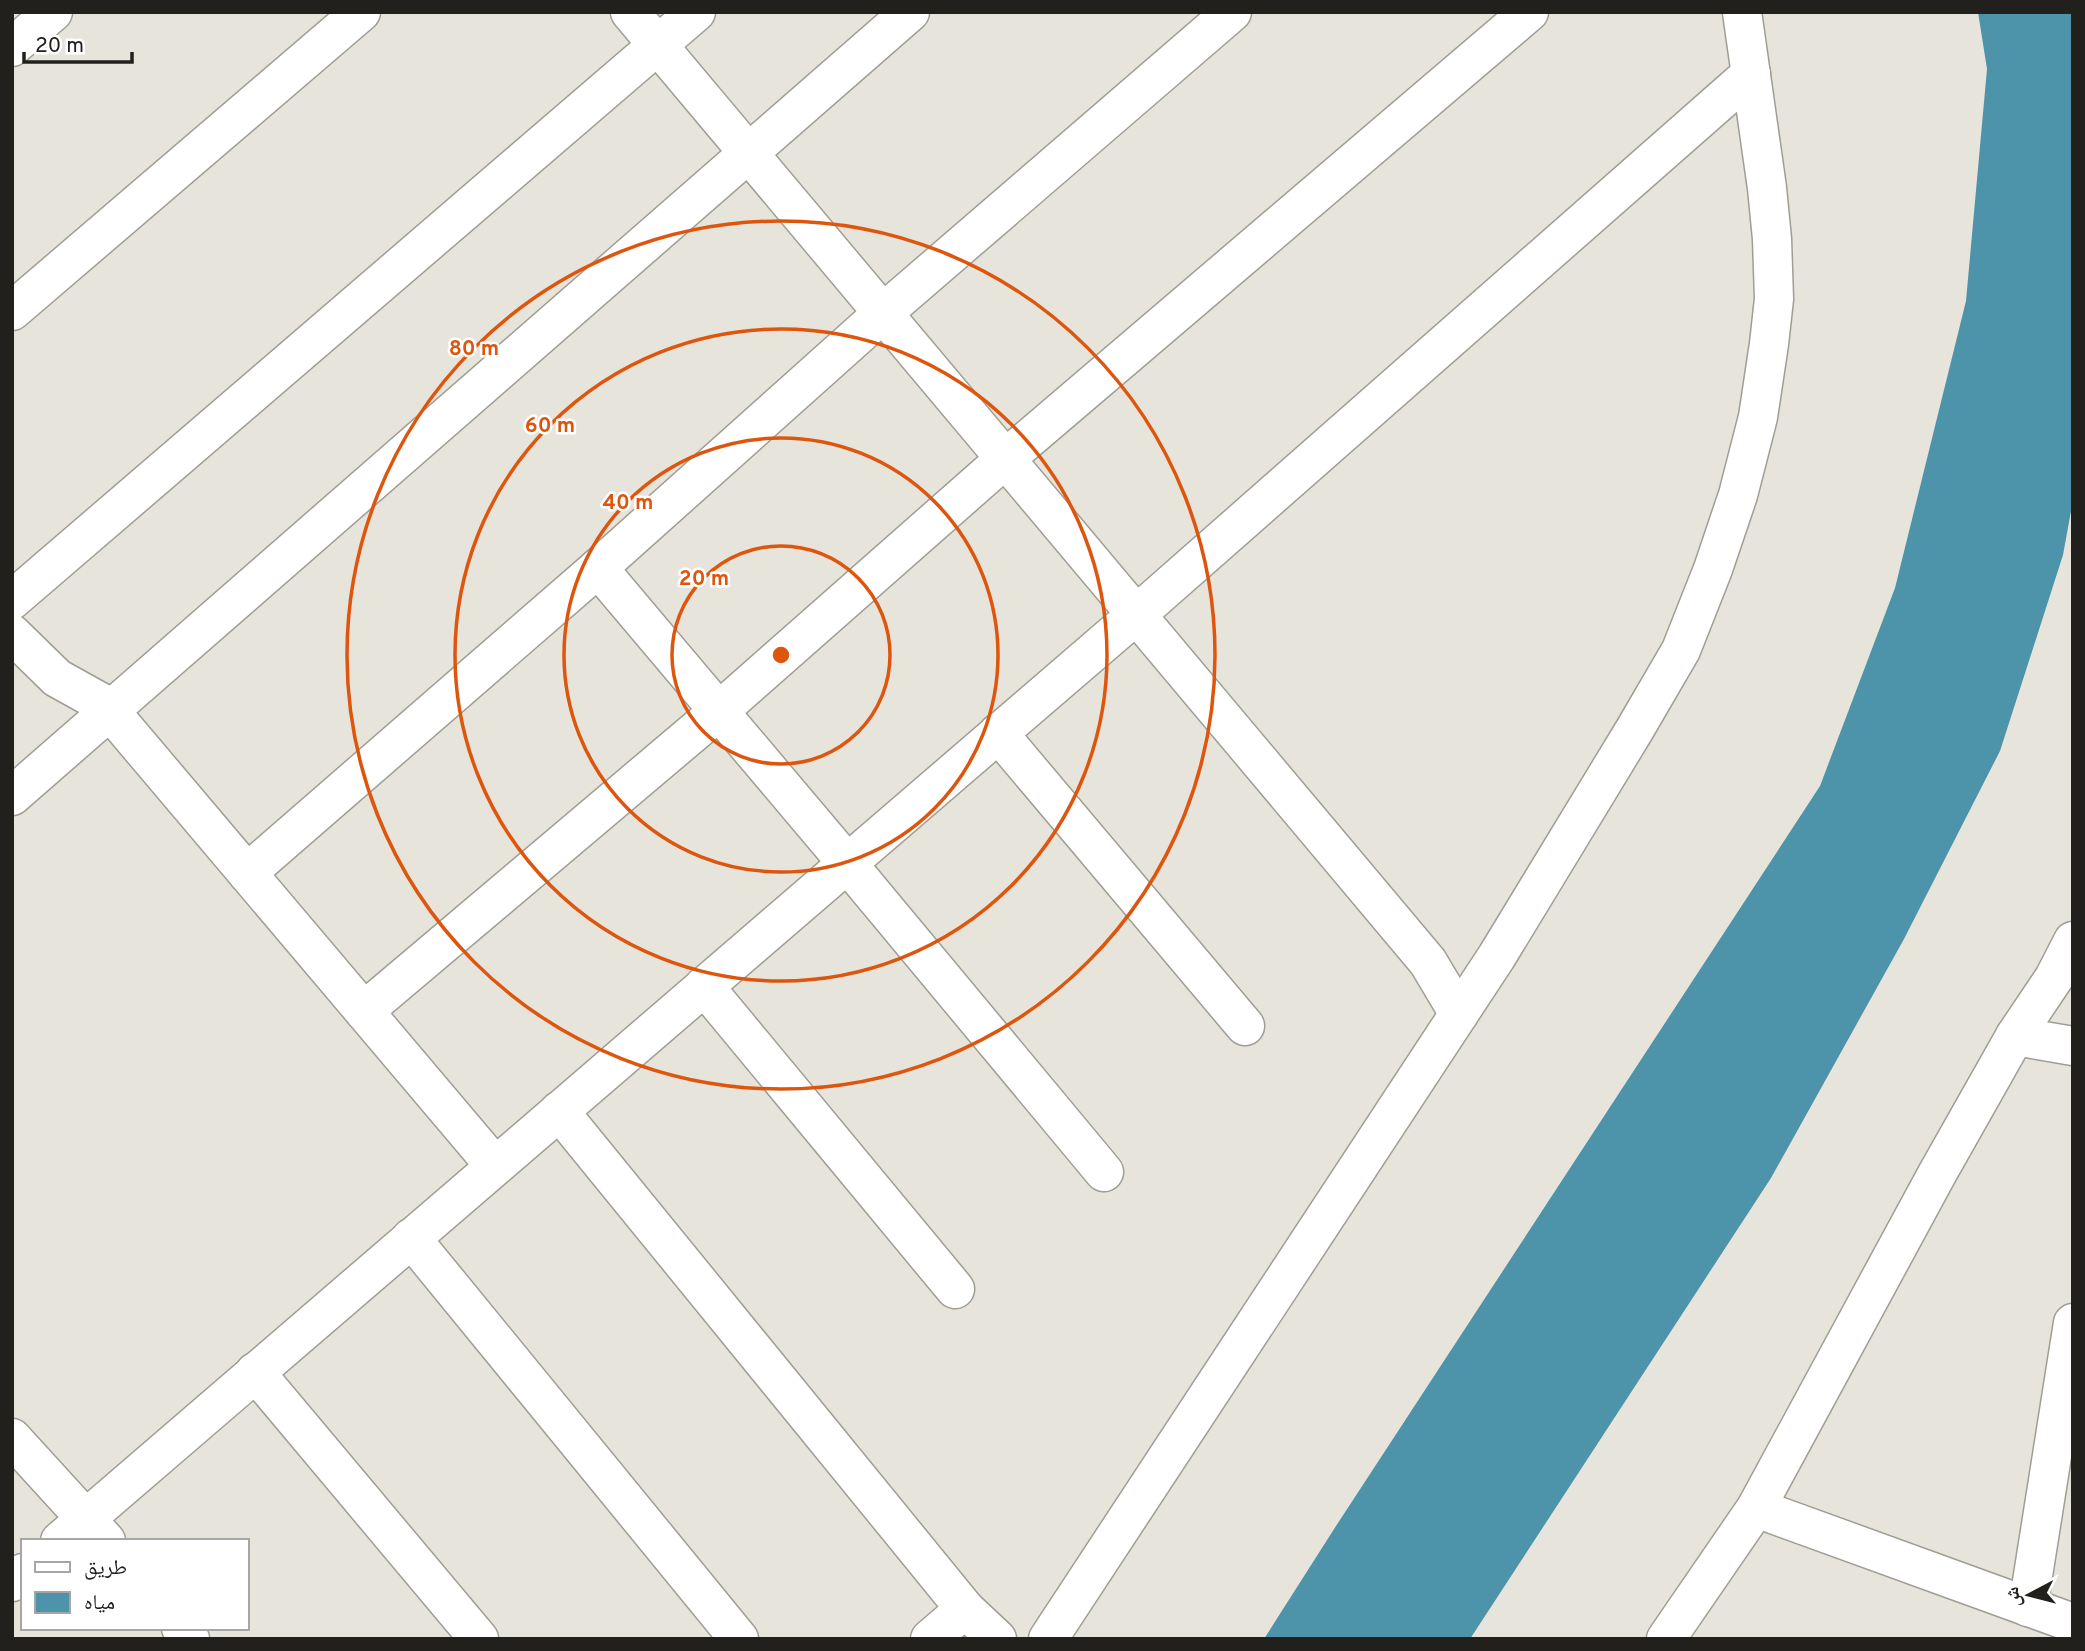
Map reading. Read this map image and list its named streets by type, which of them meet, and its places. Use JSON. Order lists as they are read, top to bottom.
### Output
{
  "legend": ["طريق", "مياه"],
  "scale_bar": "20 m",
  "north": "left",
  "rings": [
    "80 m",
    "60 m",
    "40 m",
    "20 m"
  ]
}
